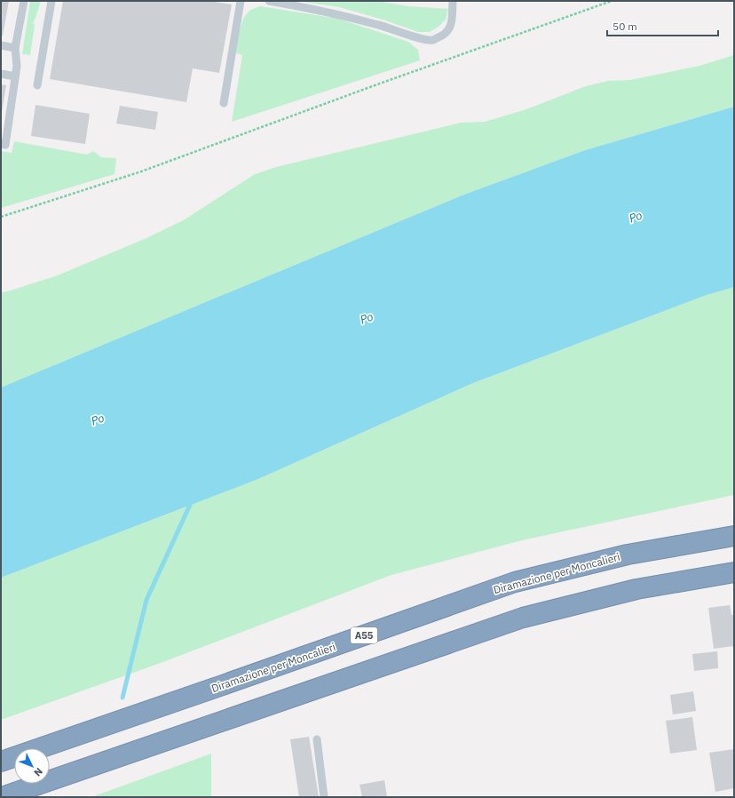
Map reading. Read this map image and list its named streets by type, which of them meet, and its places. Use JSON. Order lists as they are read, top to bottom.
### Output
{
  "streets": {
    "highway": ["Diramazione per Moncalieri", "A55"]
  },
  "water": ["Po"],
  "scale_bar": "50 m",
  "north": "bottom right"
}
